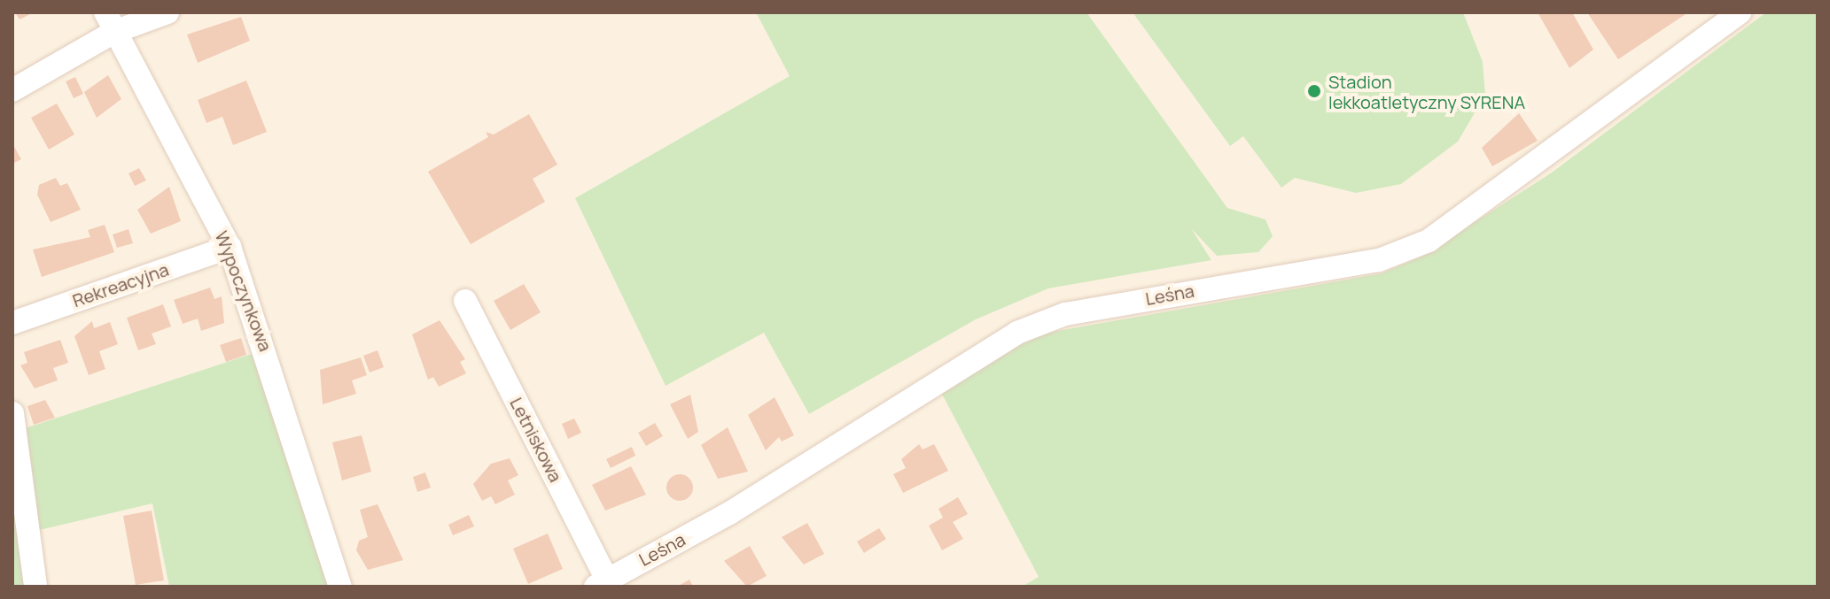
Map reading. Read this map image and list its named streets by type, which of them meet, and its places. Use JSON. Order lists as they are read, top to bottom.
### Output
{
  "streets": {
    "street": [
      "Rekreacyjna",
      "Wypoczynkowa",
      "Leśna",
      "Letniskowa"
    ]
  },
  "crossings": [
    ["Rekreacyjna", "Wypoczynkowa"],
    ["Leśna", "Letniskowa"]
  ],
  "places": ["Stadion lekkoatletyczny SYRENA"]
}
